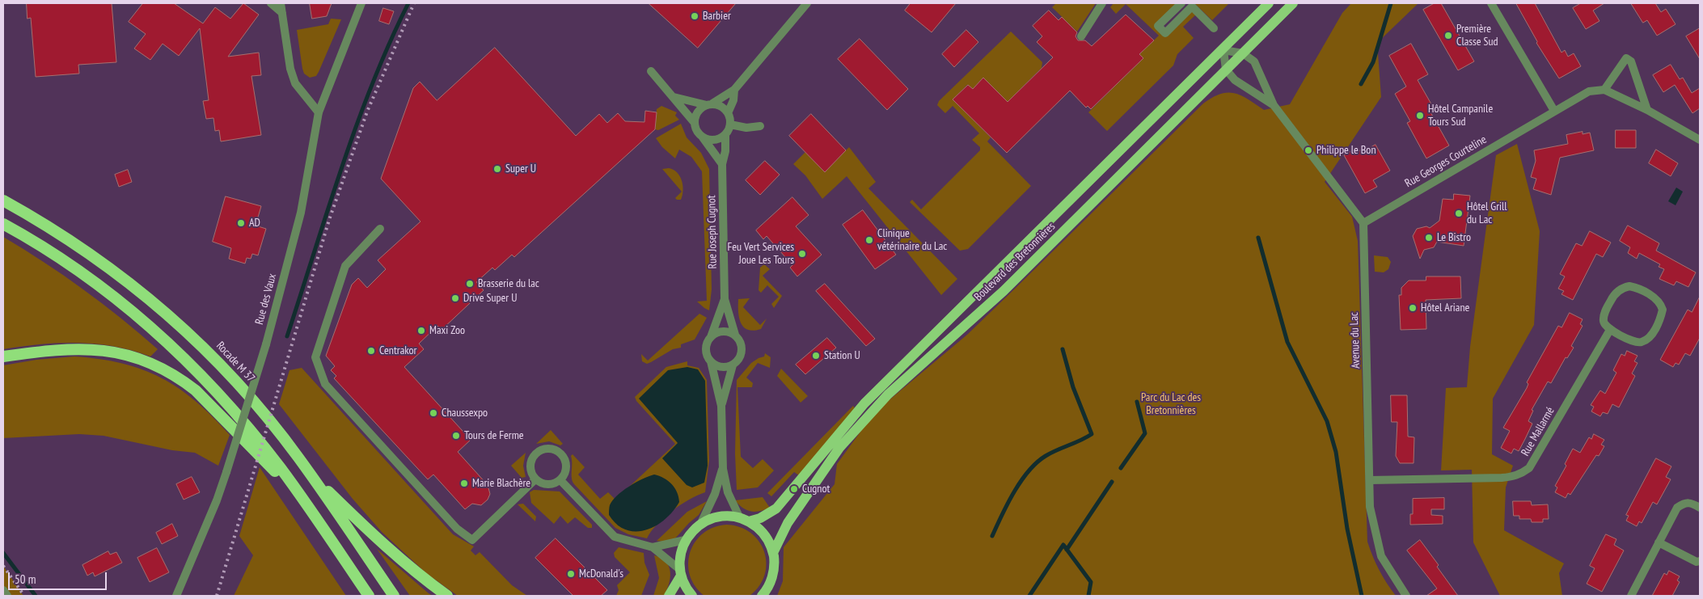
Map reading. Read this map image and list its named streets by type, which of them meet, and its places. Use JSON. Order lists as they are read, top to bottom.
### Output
{
  "streets": {
    "highway": ["Rocade M 37"],
    "main road": ["Boulevard des Bretonnières"],
    "street": [
      "Rue Georges Courteline",
      "Rue Joseph Cugnot",
      "Rue des Vaux",
      "Avenue du Lac",
      "Rue Mallarmé"
    ]
  },
  "crossings": [
    ["Rue Georges Courteline", "Avenue du Lac"],
    ["Avenue du Lac", "Rue Mallarmé"]
  ],
  "parks": ["Parc du Lac des Bretonnières"],
  "places": [
    "Barbier",
    "Première Classe Sud",
    "Hôtel Campanile Tours Sud",
    "Philippe le Bon",
    "Super U",
    "Hôtel Grill du Lac",
    "AD",
    "Le Bistro",
    "Clinique vétérinaire du Lac",
    "Feu Vert Services Joue Les Tours",
    "Brasserie du lac",
    "Drive Super U",
    "Hôtel Ariane",
    "Maxi Zoo",
    "Centrakor",
    "Station U",
    "Chaussexpo",
    "Tours de Ferme",
    "Marie Blachère",
    "Cugnot",
    "McDonald's"
  ],
  "scale_bar": "50 m"
}
